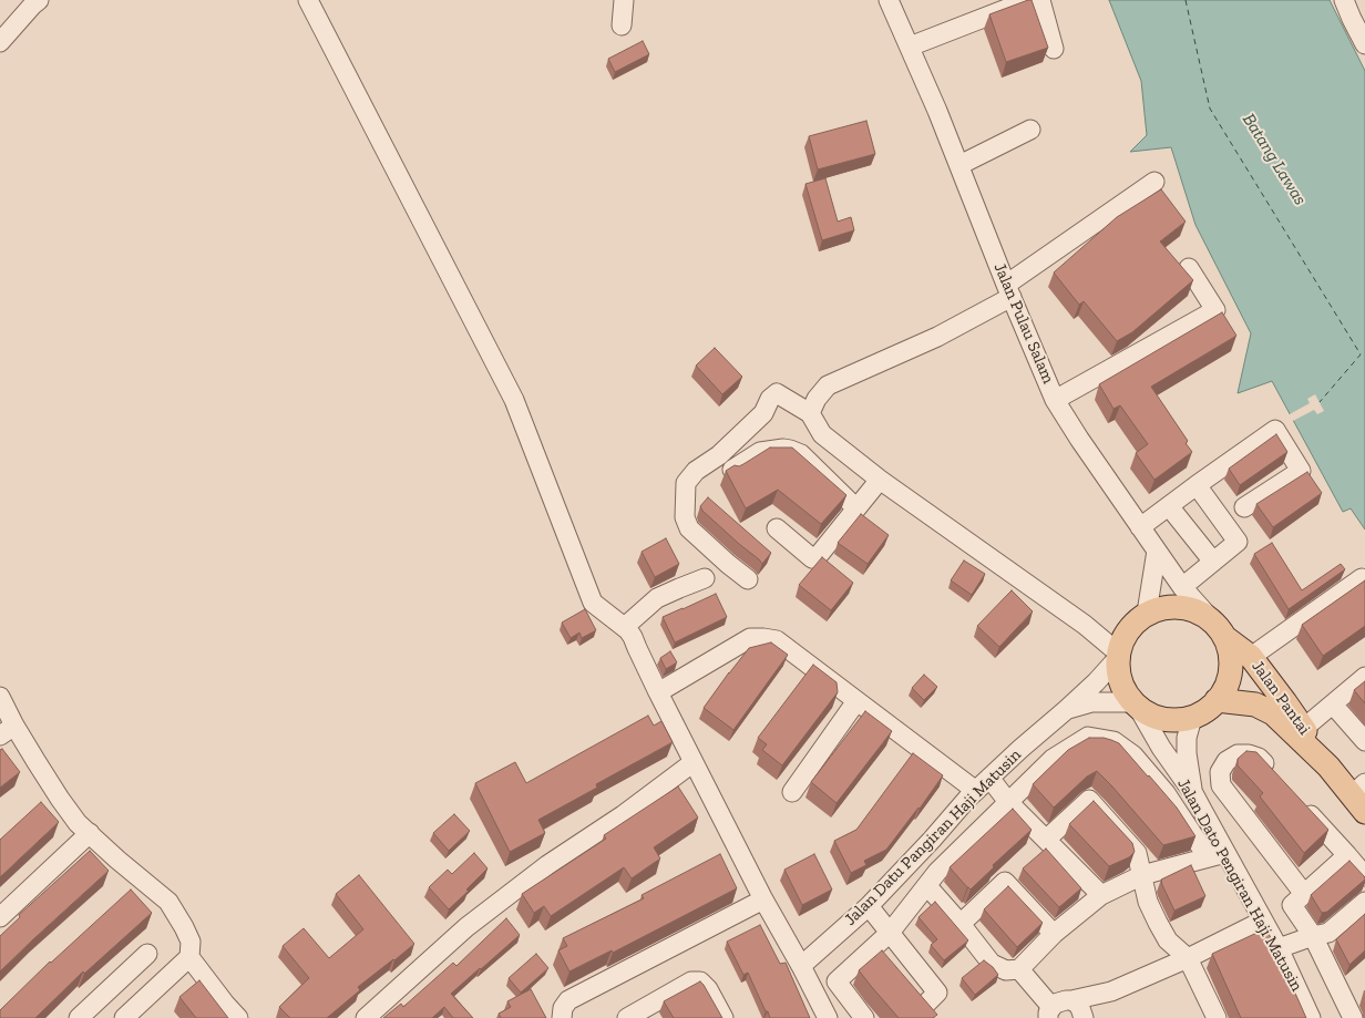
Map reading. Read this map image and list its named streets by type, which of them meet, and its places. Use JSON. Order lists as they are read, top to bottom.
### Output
{
  "streets": {
    "main road": ["Jalan Pantai"],
    "street": ["Jalan Pulau Salam", "Jalan Datu Pangiran Haji Matusin", "Jalan Dato Pengiran Haji Matusin"]
  },
  "crossings": [
    ["Jalan Pulau Salam", "Jalan Pantai"],
    ["Jalan Pulau Salam", "Jalan Datu Pangiran Haji Matusin"],
    ["Jalan Pulau Salam", "Jalan Dato Pengiran Haji Matusin"],
    ["Jalan Pantai", "Jalan Datu Pangiran Haji Matusin"],
    ["Jalan Pantai", "Jalan Dato Pengiran Haji Matusin"],
    ["Jalan Datu Pangiran Haji Matusin", "Jalan Dato Pengiran Haji Matusin"]
  ],
  "water": ["Batang Lawas"]
}
